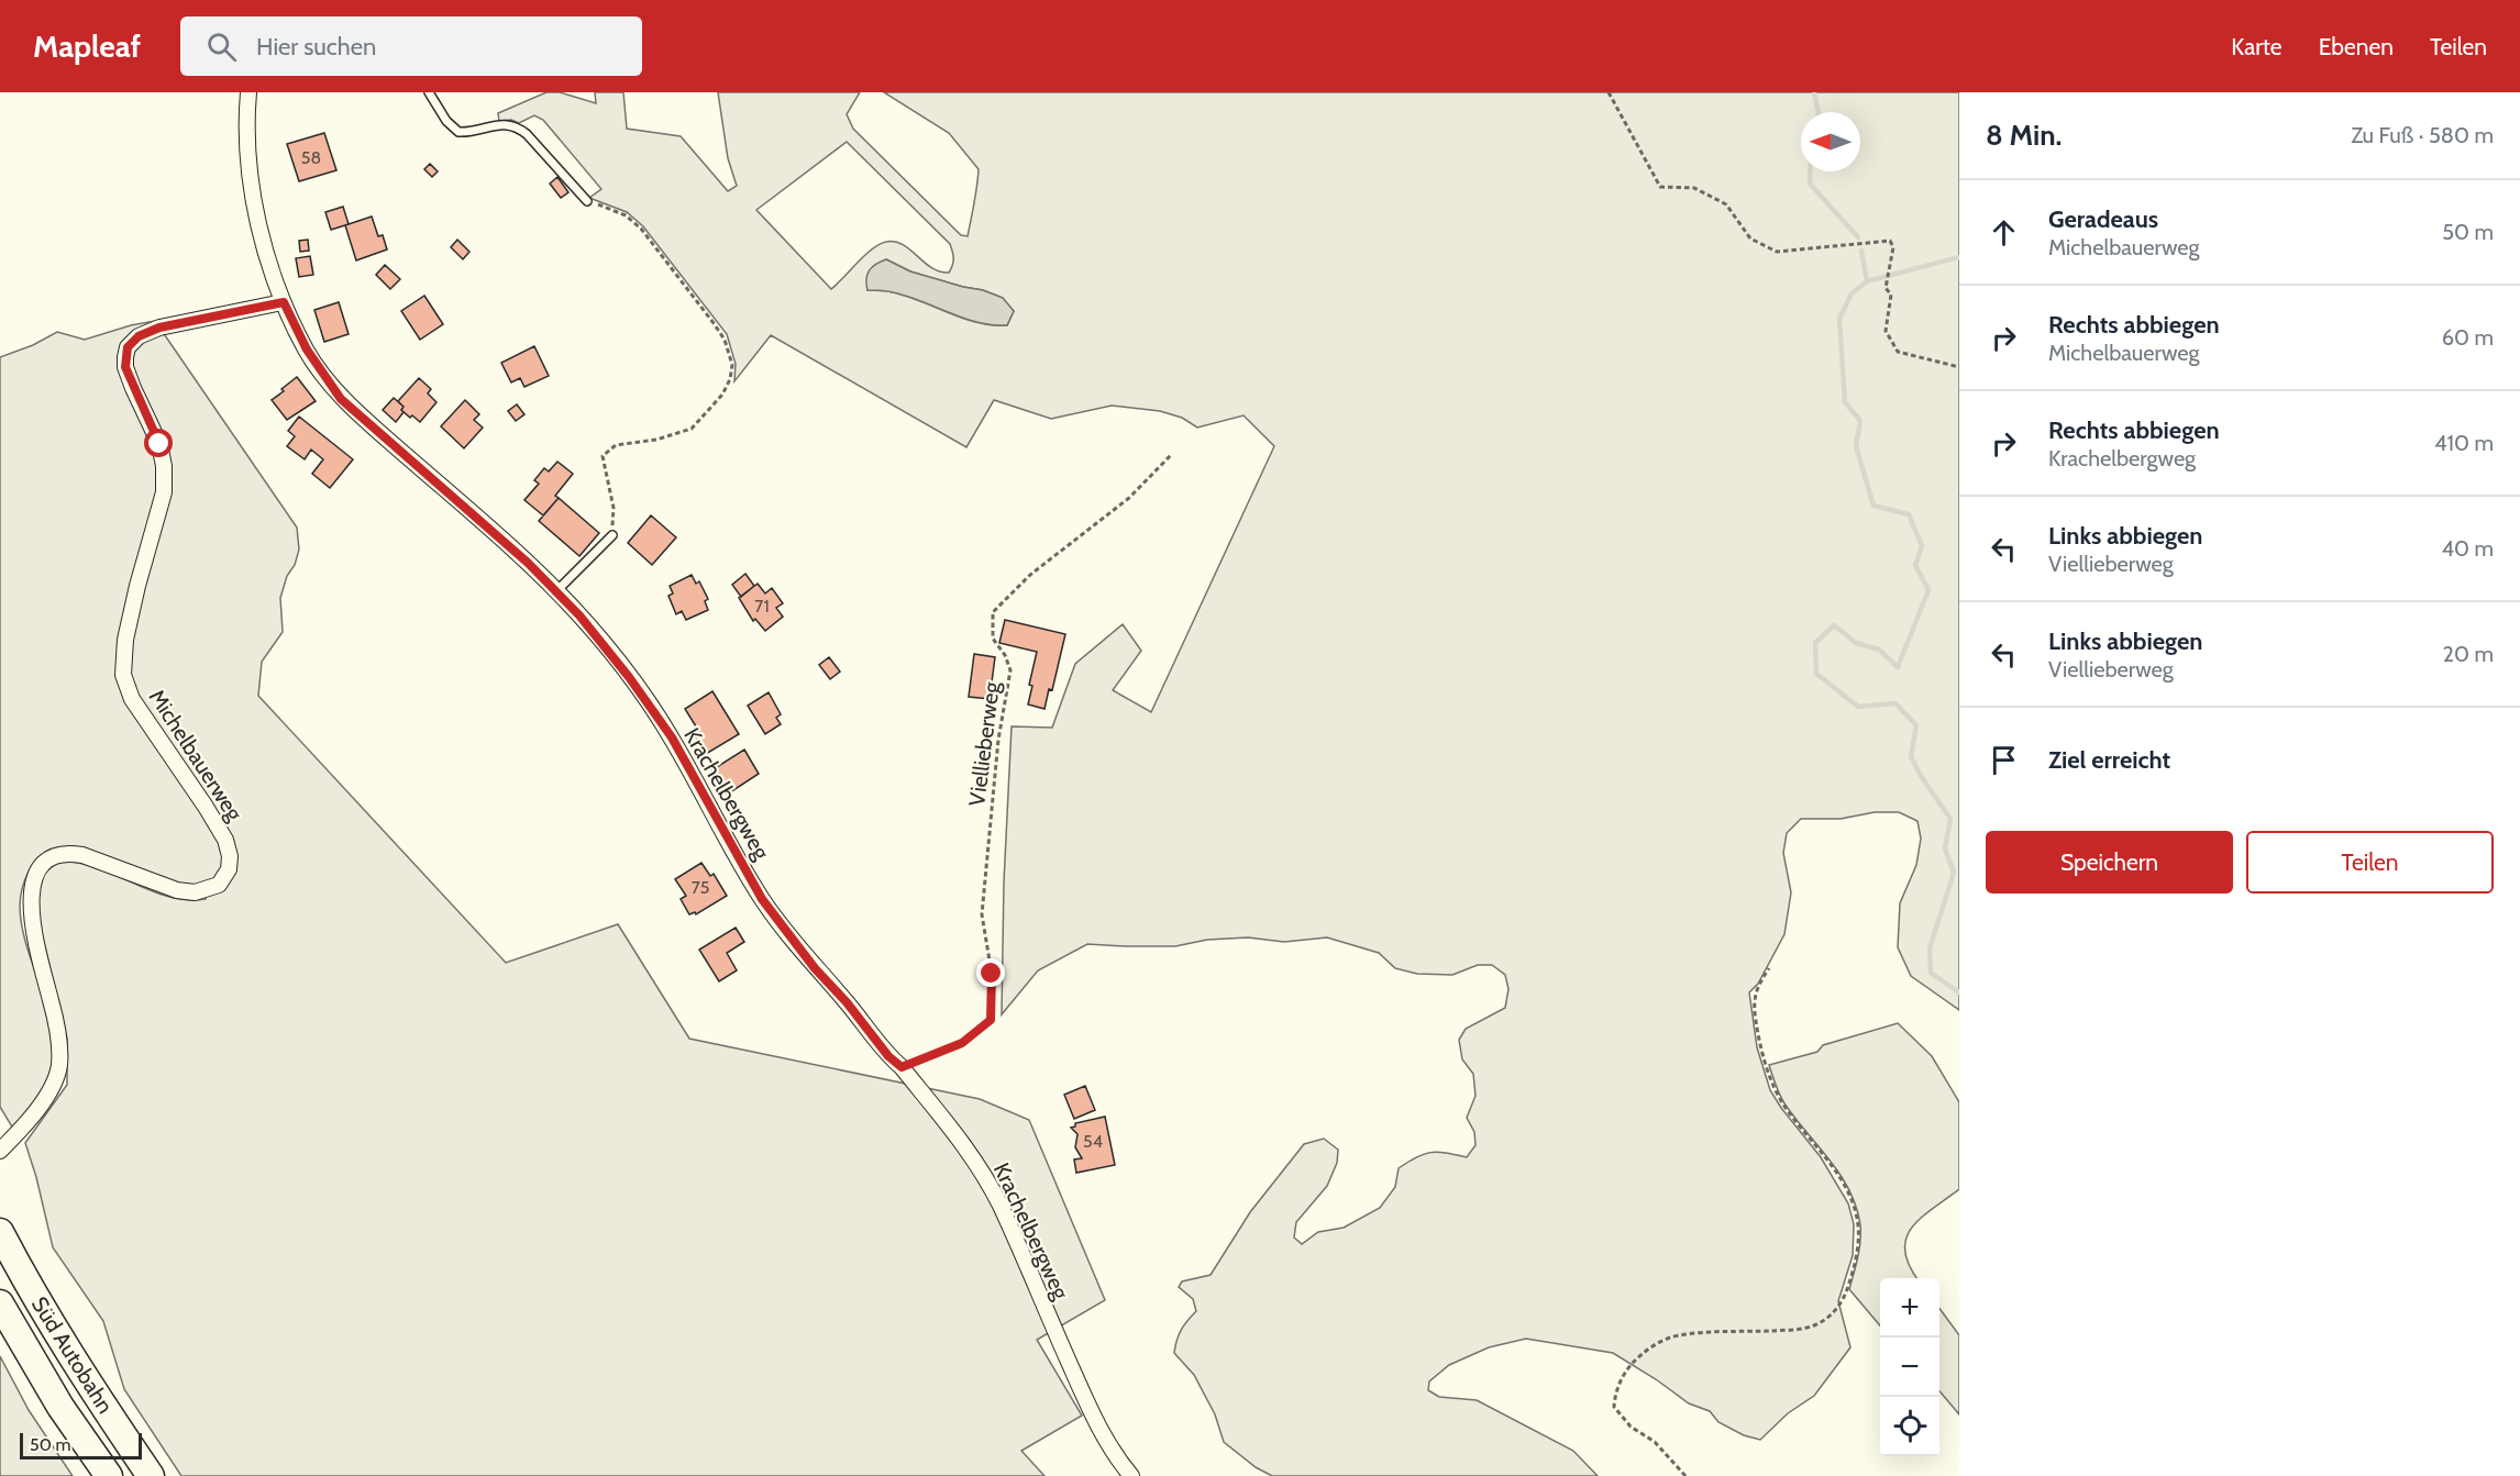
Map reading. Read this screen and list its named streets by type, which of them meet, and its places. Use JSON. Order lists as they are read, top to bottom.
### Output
{
  "streets": {
    "highway": ["Süd Autobahn"],
    "street": ["Michelbauerweg", "Krachelbergweg"],
    "path": ["Viellieberweg"]
  },
  "crossings": [
    ["Viellieberweg", "Krachelbergweg"],
    ["Michelbauerweg", "Krachelbergweg"]
  ],
  "house_numbers": [
    "58",
    "71",
    "75",
    "54"
  ],
  "scale_bar": "50 m",
  "north": "left",
  "page": {
    "header": "Mapleaf",
    "search": "Hier suchen",
    "nav": ["Karte", "Ebenen", "Teilen"],
    "heading": ["8 Min.", "Zu Fuß · 580 m"],
    "list": [
      ["Geradeaus", "Michelbauerweg", "50 m"],
      ["Rechts abbiegen", "Michelbauerweg", "60 m"],
      ["Rechts abbiegen", "Krachelbergweg", "410 m"],
      ["Links abbiegen", "Viellieberweg", "40 m"],
      ["Links abbiegen", "Viellieberweg", "20 m"],
      "Ziel erreicht"
    ],
    "buttons": ["Speichern", "Teilen"],
    "map_buttons": ["+", "−"],
    "scale": "50 m"
  }
}
